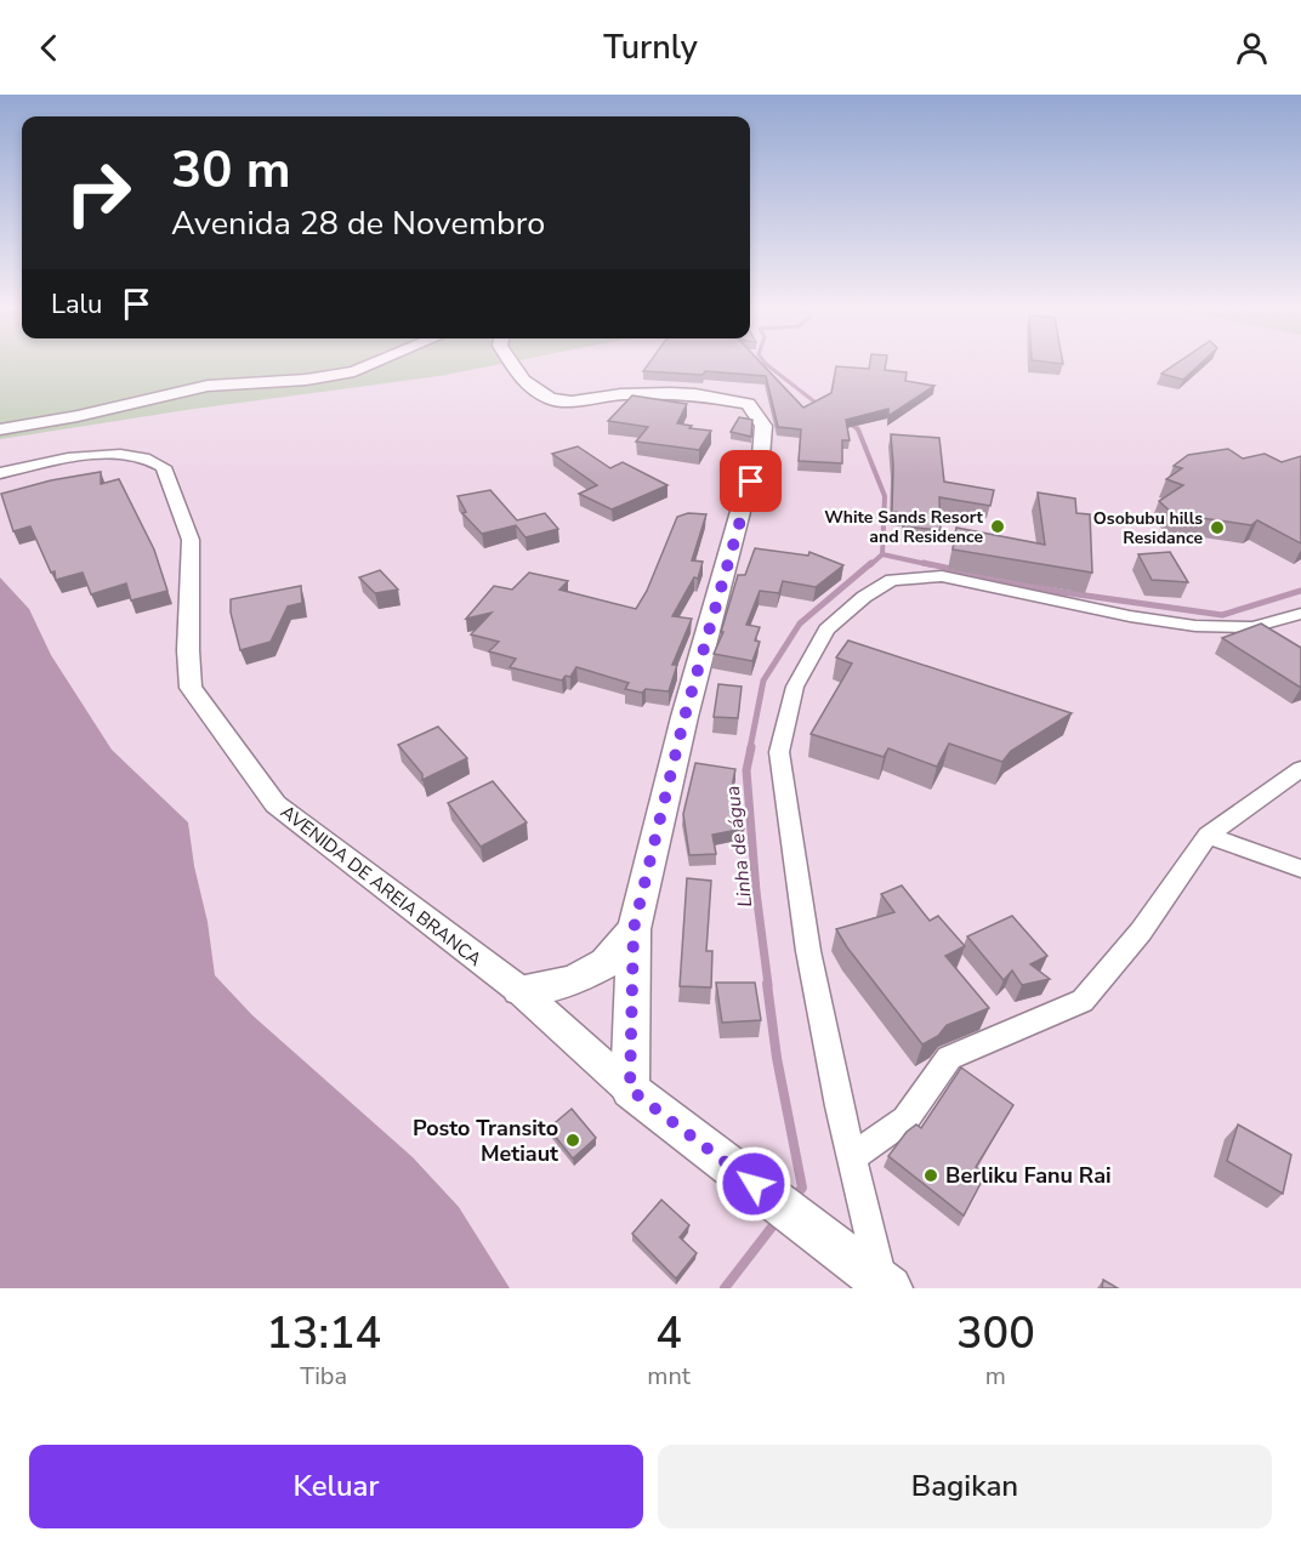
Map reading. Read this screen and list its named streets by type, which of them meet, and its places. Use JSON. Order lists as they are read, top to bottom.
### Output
{
  "streets": {
    "street": ["AVENIDA DE AREIA BRANCA"]
  },
  "water": ["Linha de água"],
  "places": [
    "White Sands Resort and Residence",
    "Osobubu hills Residance",
    "Posto Transito Metiaut",
    "Berliku Fanu Rai"
  ],
  "page": {
    "header": "Turnly",
    "turn": ["30 m", "Avenida 28 de Novembro"],
    "then": "Lalu",
    "eta": [
      "13:14",
      "Tiba",
      "4",
      "mnt",
      "300",
      "m"
    ],
    "buttons": ["Keluar", "Bagikan"]
  }
}
